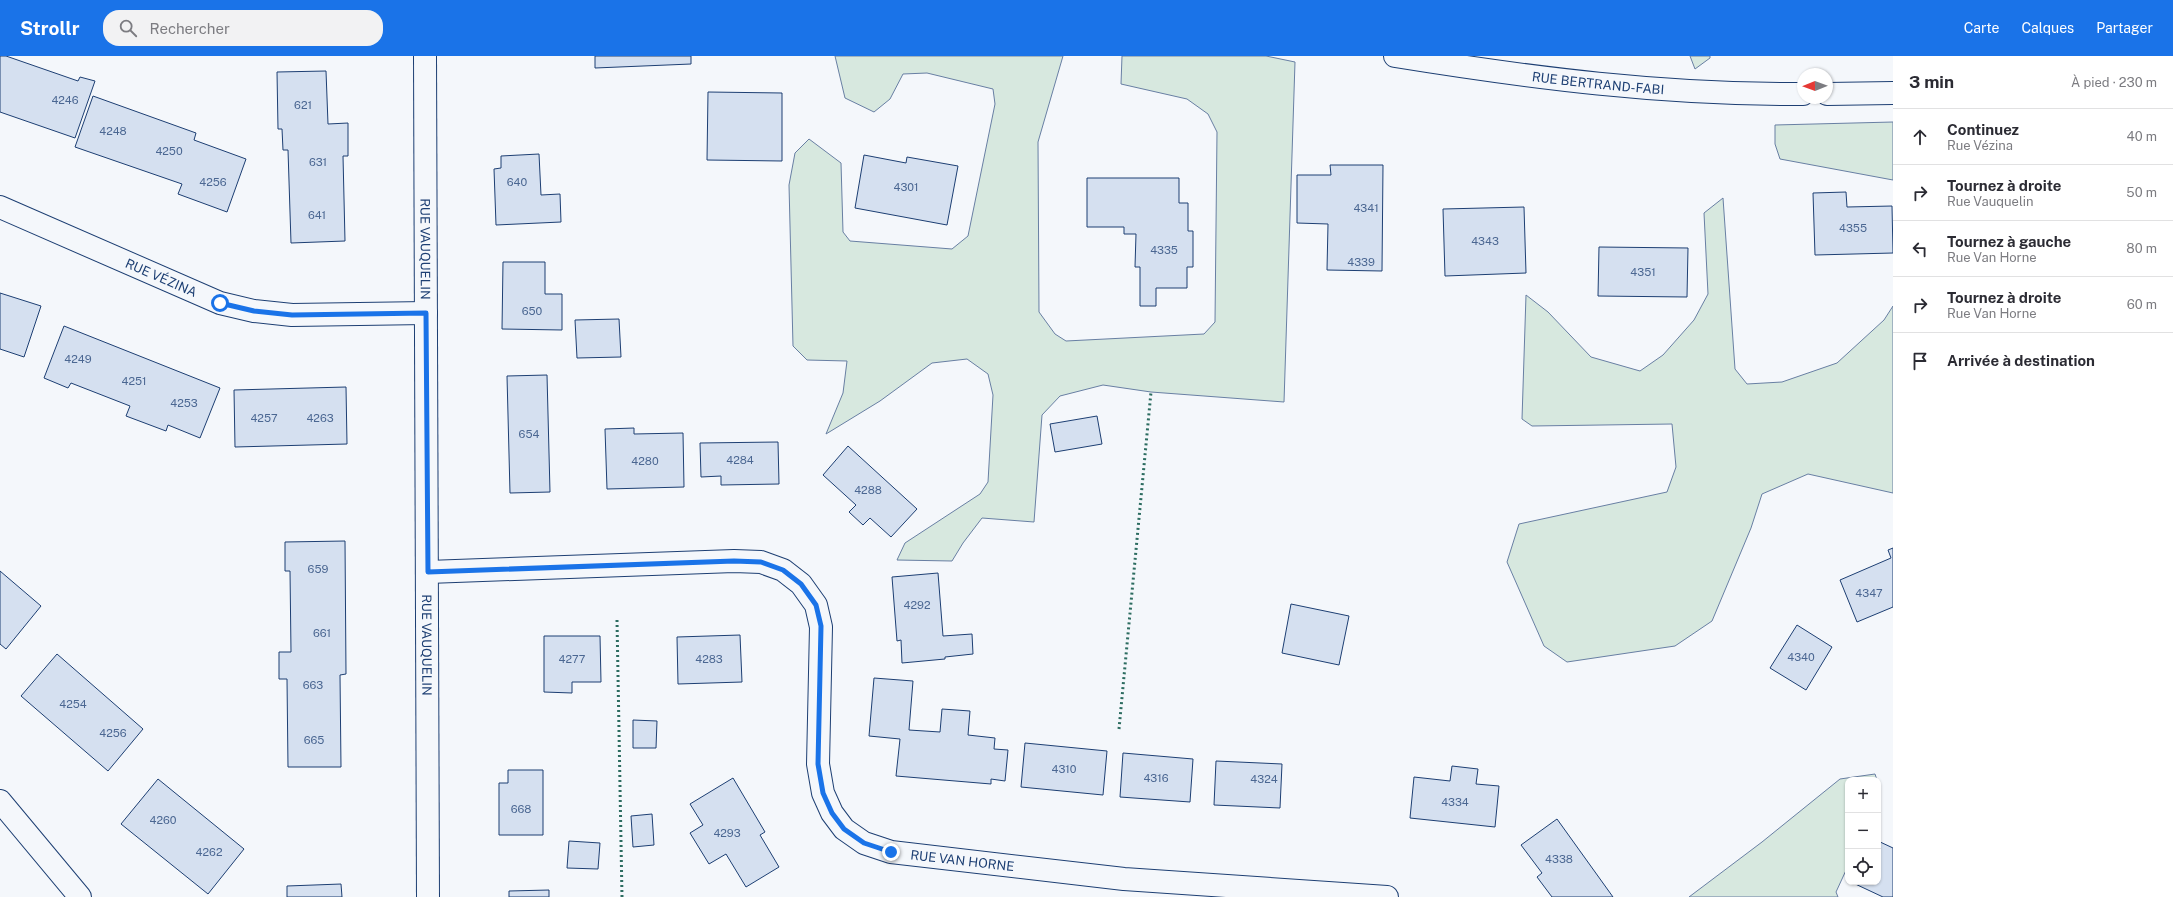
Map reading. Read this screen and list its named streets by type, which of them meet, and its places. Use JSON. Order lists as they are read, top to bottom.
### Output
{
  "streets": {
    "street": [
      "RUE BERTRAND-FABI",
      "RUE VAUQUELIN",
      "RUE VÉZINA",
      "RUE VAN HORNE"
    ]
  },
  "crossings": [
    ["RUE VAUQUELIN", "RUE VÉZINA"],
    ["RUE VAUQUELIN", "RUE VAN HORNE"]
  ],
  "house_numbers": [
    "4246",
    "621",
    "4248",
    "4250",
    "631",
    "4256",
    "640",
    "4301",
    "4341",
    "641",
    "4355",
    "4343",
    "4335",
    "4339",
    "4351",
    "650",
    "4249",
    "4251",
    "4253",
    "4257",
    "4263",
    "654",
    "4284",
    "4280",
    "4288",
    "659",
    "4347",
    "4292",
    "661",
    "4340",
    "4277",
    "4283",
    "663",
    "4254",
    "4256",
    "665",
    "4310",
    "4316",
    "4324",
    "4334",
    "668",
    "4260",
    "4293",
    "4262",
    "4338"
  ],
  "north": "left",
  "page": {
    "header": "Strollr",
    "search": "Rechercher",
    "nav": ["Carte", "Calques", "Partager"],
    "heading": ["3 min", "À pied · 230 m"],
    "list": [
      ["Continuez", "Rue Vézina", "40 m"],
      ["Tournez à droite", "Rue Vauquelin", "50 m"],
      ["Tournez à gauche", "Rue Van Horne", "80 m"],
      ["Tournez à droite", "Rue Van Horne", "60 m"],
      "Arrivée à destination"
    ],
    "map_buttons": ["+", "−"]
  }
}
